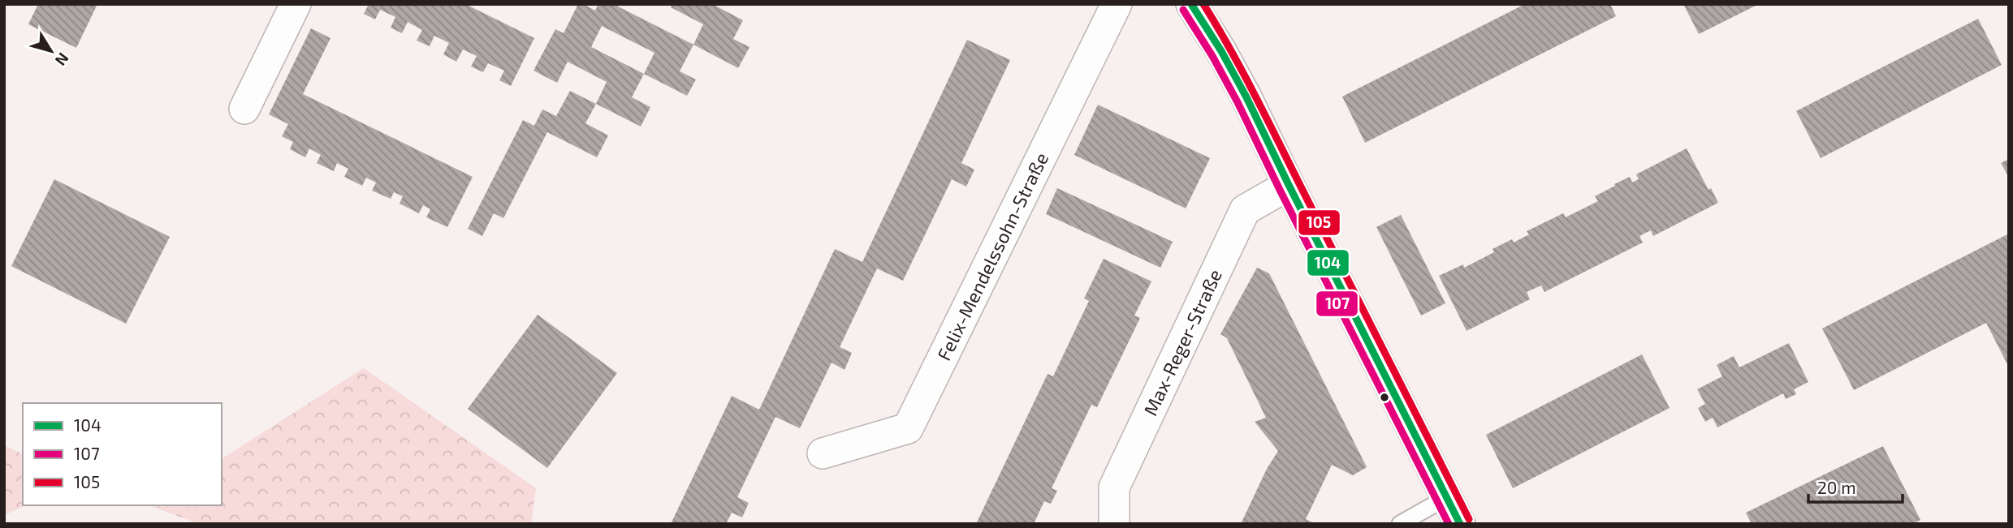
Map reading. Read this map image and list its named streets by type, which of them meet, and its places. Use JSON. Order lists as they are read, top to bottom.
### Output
{
  "streets": {
    "street": ["Felix-Mendelssohn-Straße", "Max-Reger-Straße"]
  },
  "lines": ["transit line 104", "transit line 105", "transit line 107"],
  "legend": ["104", "107", "105"],
  "scale_bar": "20 m",
  "north": "bottom right"
}
